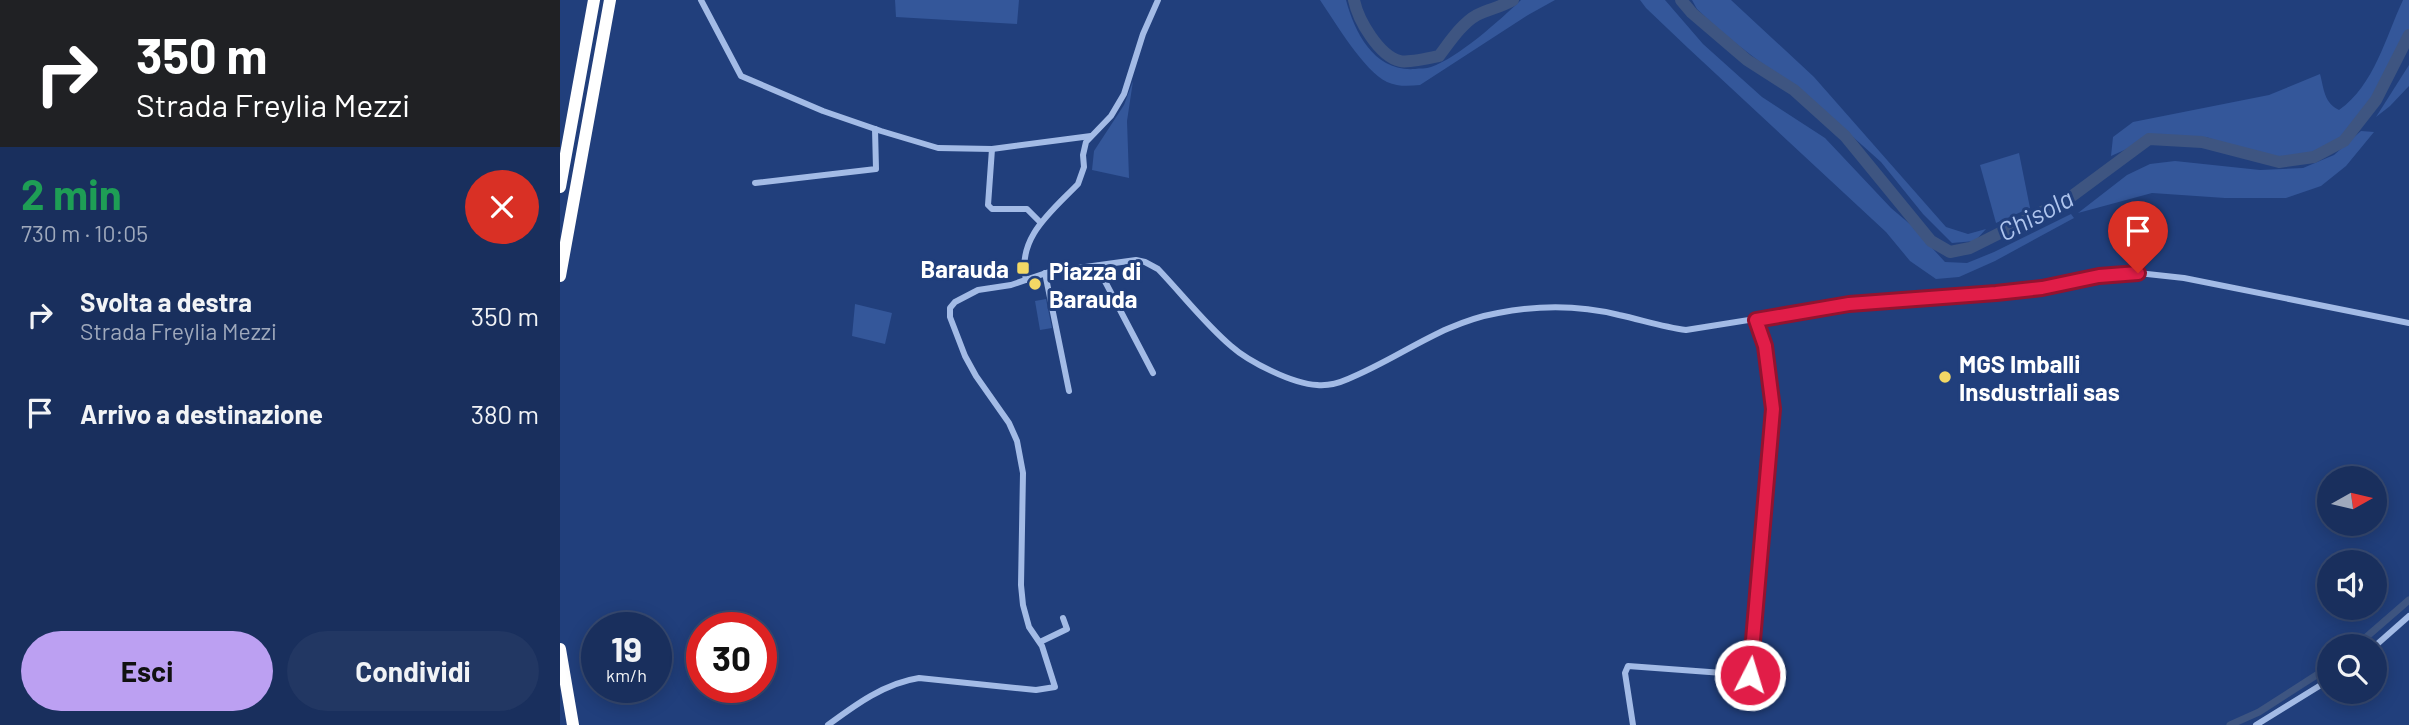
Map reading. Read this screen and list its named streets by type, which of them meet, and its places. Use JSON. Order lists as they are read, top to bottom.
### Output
{
  "water": ["Chisola"],
  "places": {
    "transit": ["Barauda"],
    "other": ["Piazza di Barauda", "MGS Imballi Insdustriali sas"]
  },
  "north": "right",
  "page": {
    "turn": ["350 m", "Strada Freylia Mezzi"],
    "heading": ["2 min", "730 m · 10:05"],
    "list": [
      {
        "name": "Svolta a destra",
        "note": "Strada Freylia Mezzi",
        "value": "350 m"
      },
      {
        "name": "Arrivo a destinazione",
        "value": "380 m"
      }
    ],
    "speed": "19 km/h",
    "limit": "30",
    "buttons": ["Esci", "Condividi"]
  }
}
